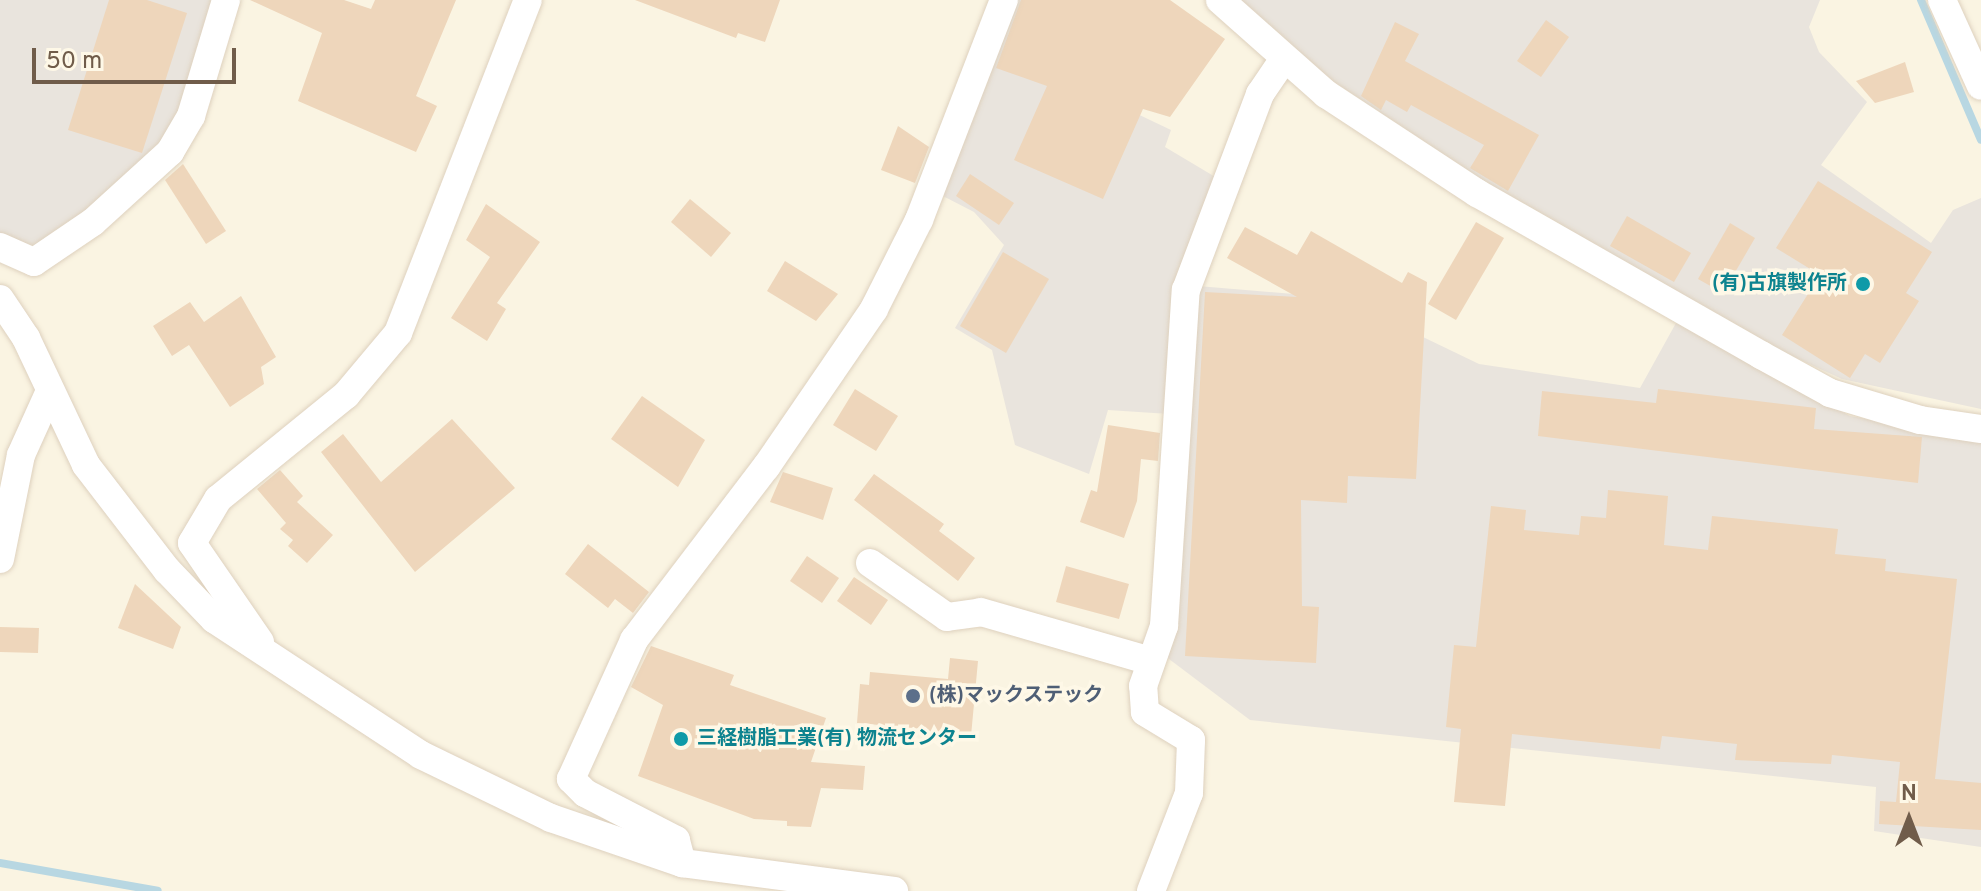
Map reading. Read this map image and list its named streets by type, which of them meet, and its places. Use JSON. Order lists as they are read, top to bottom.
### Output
{
  "places": ["(有)古旗製作所", "(株)マックステック", "三経樹脂工業(有) 物流センター"],
  "scale_bar": "50 m",
  "north": "top"
}
